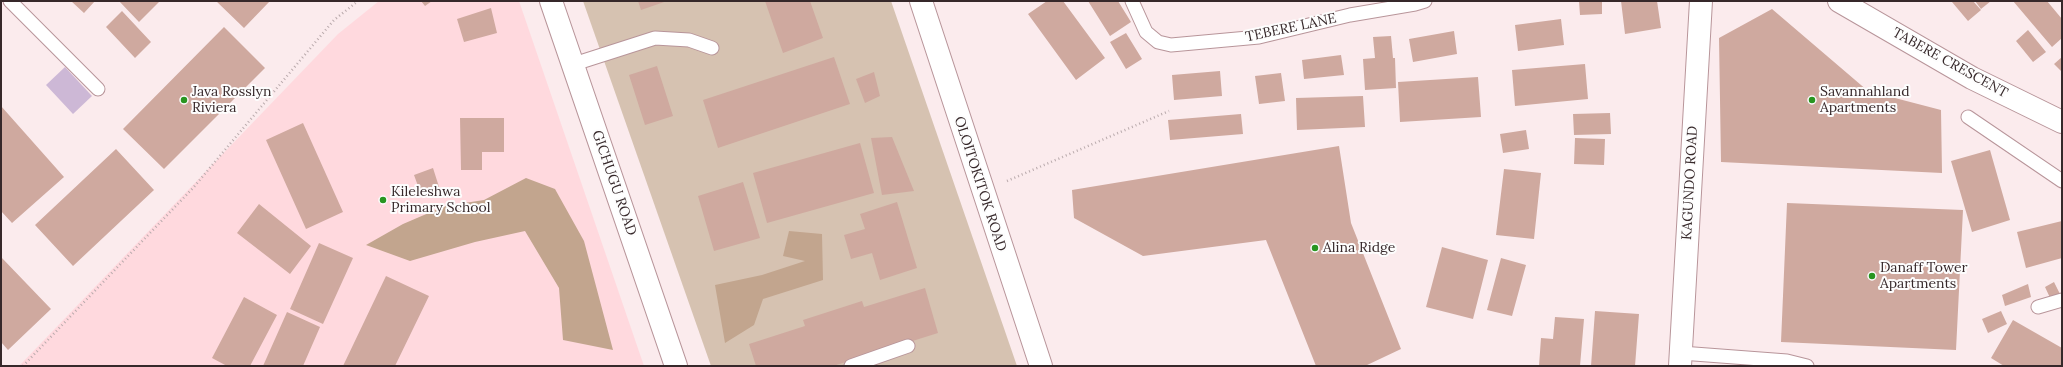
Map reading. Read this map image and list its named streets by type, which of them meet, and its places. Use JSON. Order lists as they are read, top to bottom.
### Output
{
  "streets": {
    "street": [
      "TABERE CRESCENT",
      "GICHUGU ROAD",
      "KAGUNDO ROAD",
      "OLOITOKITOK ROAD"
    ],
    "lane": ["TEBERE LANE"]
  },
  "places": [
    "Java Rosslyn Riviera",
    "Savannahland Apartments",
    "Kileleshwa Primary School",
    "Alina Ridge",
    "Danaff Tower Apartments"
  ]
}
